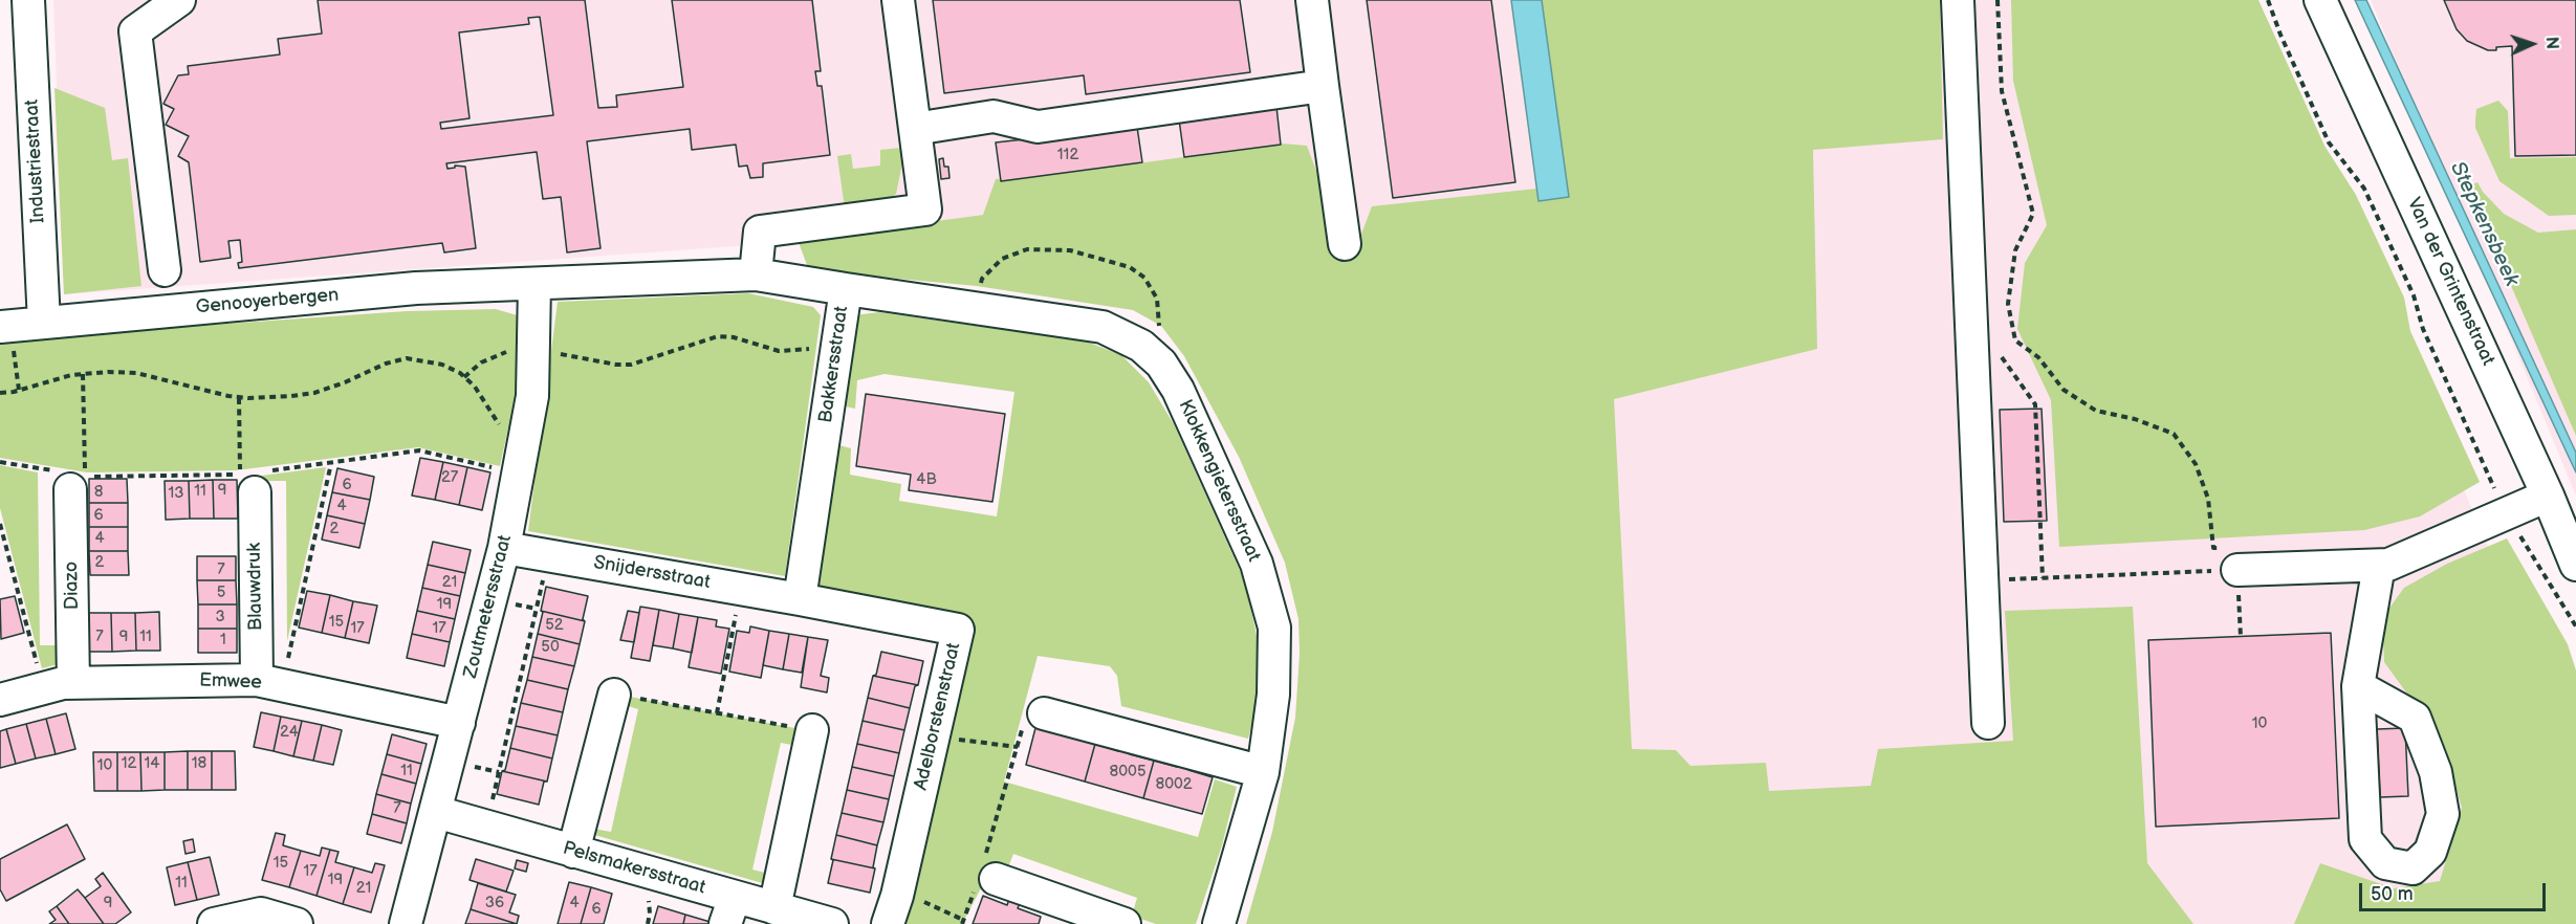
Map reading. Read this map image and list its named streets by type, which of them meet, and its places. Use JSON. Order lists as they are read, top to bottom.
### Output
{
  "streets": {
    "street": [
      "Industriestraat",
      "Van der Grintenstraat",
      "Genooyerbergen",
      "Bakkersstraat",
      "Klokkengietersstraat",
      "Snijdersstraat",
      "Diazo",
      "Blauwdruk",
      "Zoutmetersstraat",
      "Emwee",
      "Adelborstenstraat",
      "Pelsmakersstraat"
    ]
  },
  "crossings": [
    ["Industriestraat", "Genooyerbergen"],
    ["Genooyerbergen", "Bakkersstraat"],
    ["Genooyerbergen", "Zoutmetersstraat"],
    ["Bakkersstraat", "Klokkengietersstraat"],
    ["Bakkersstraat", "Snijdersstraat"],
    ["Bakkersstraat", "Zoutmetersstraat"],
    ["Bakkersstraat", "Adelborstenstraat"],
    ["Snijdersstraat", "Zoutmetersstraat"],
    ["Snijdersstraat", "Adelborstenstraat"],
    ["Diazo", "Emwee"],
    ["Blauwdruk", "Emwee"],
    ["Zoutmetersstraat", "Emwee"],
    ["Zoutmetersstraat", "Pelsmakersstraat"]
  ],
  "water": ["Stepkensbeek"],
  "house_numbers": [
    "112",
    "27",
    "4B",
    "6",
    "9",
    "11",
    "8",
    "13",
    "4",
    "6",
    "2",
    "4",
    "2",
    "7",
    "21",
    "5",
    "19",
    "3",
    "15",
    "52",
    "17",
    "17",
    "7",
    "9",
    "11",
    "1",
    "50",
    "10",
    "24",
    "12",
    "14",
    "18",
    "10",
    "11",
    "8005",
    "8002",
    "7",
    "15",
    "17",
    "19",
    "11",
    "21",
    "9",
    "36",
    "4",
    "6"
  ],
  "scale_bar": "50 m",
  "north": "right"
}
